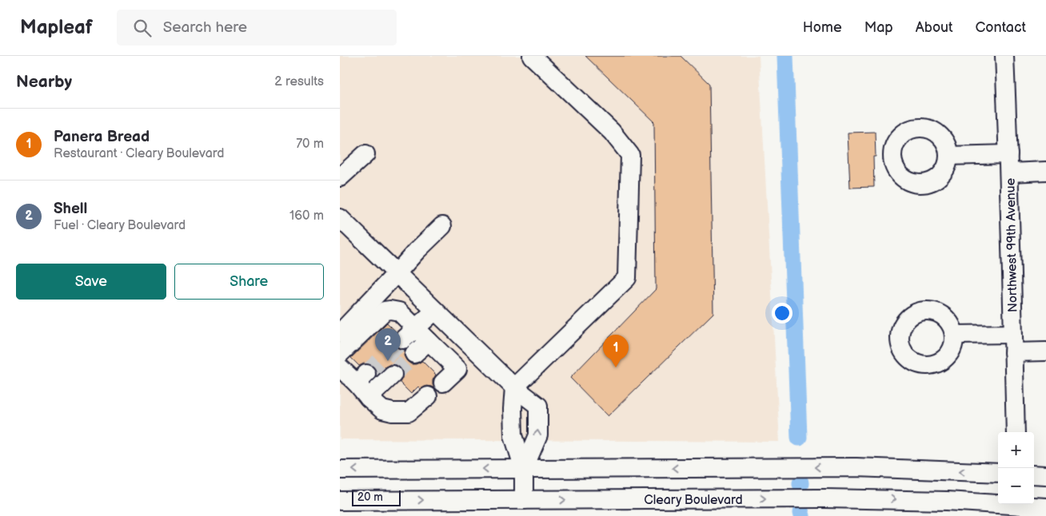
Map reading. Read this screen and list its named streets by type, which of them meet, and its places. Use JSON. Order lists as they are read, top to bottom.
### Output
{
  "streets": {
    "street": ["Northwest 99th Avenue", "Cleary Boulevard"]
  },
  "scale_bar": "20 m",
  "page": {
    "header": "Mapleaf",
    "search": "Search here",
    "nav": [
      "Home",
      "Map",
      "About",
      "Contact"
    ],
    "heading": ["Nearby", "2 results"],
    "list": [
      {
        "mark": "1",
        "name": "Panera Bread",
        "note": "Restaurant · Cleary Boulevard",
        "value": "70 m"
      },
      {
        "mark": "2",
        "name": "Shell",
        "note": "Fuel · Cleary Boulevard",
        "value": "160 m"
      }
    ],
    "buttons": ["Save", "Share"],
    "pins": ["2", "1"],
    "map_buttons": ["+", "−"],
    "scale": "20 m"
  }
}
